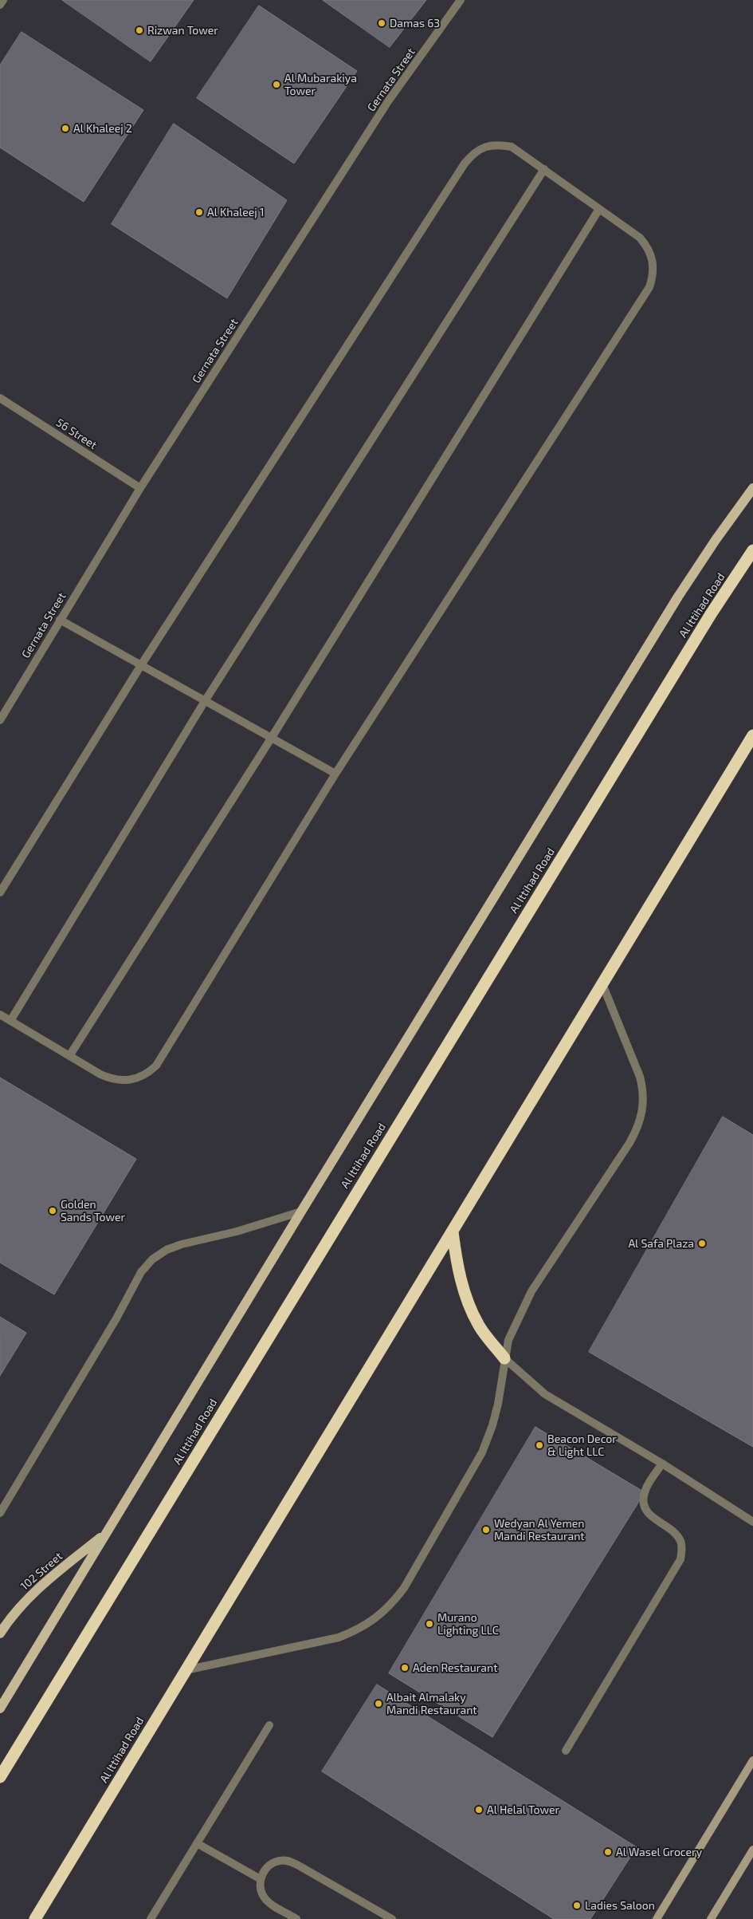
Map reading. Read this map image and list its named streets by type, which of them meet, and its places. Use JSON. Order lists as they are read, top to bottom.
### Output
{
  "streets": {
    "highway": ["Al Ittihad Road"],
    "main road": ["102 Street"],
    "street": ["Gernata Street", "56 Street"]
  },
  "crossings": [
    ["Gernata Street", "56 Street"]
  ],
  "places": [
    "Damas 63",
    "Rizwan Tower",
    "Al Mubarakiya Tower",
    "Al Khaleej 2",
    "Al Khaleej 1",
    "Golden Sands Tower",
    "Al Safa Plaza",
    "Beacon Decor & Light LLC",
    "Wedyan Al Yemen Mandi Restaurant",
    "Murano Lighting LLC",
    "Aden Restaurant",
    "Albait Almalaky Mandi Restaurant",
    "Al Helal Tower",
    "Al Wasel Grocery",
    "Ladies Saloon"
  ]
}
